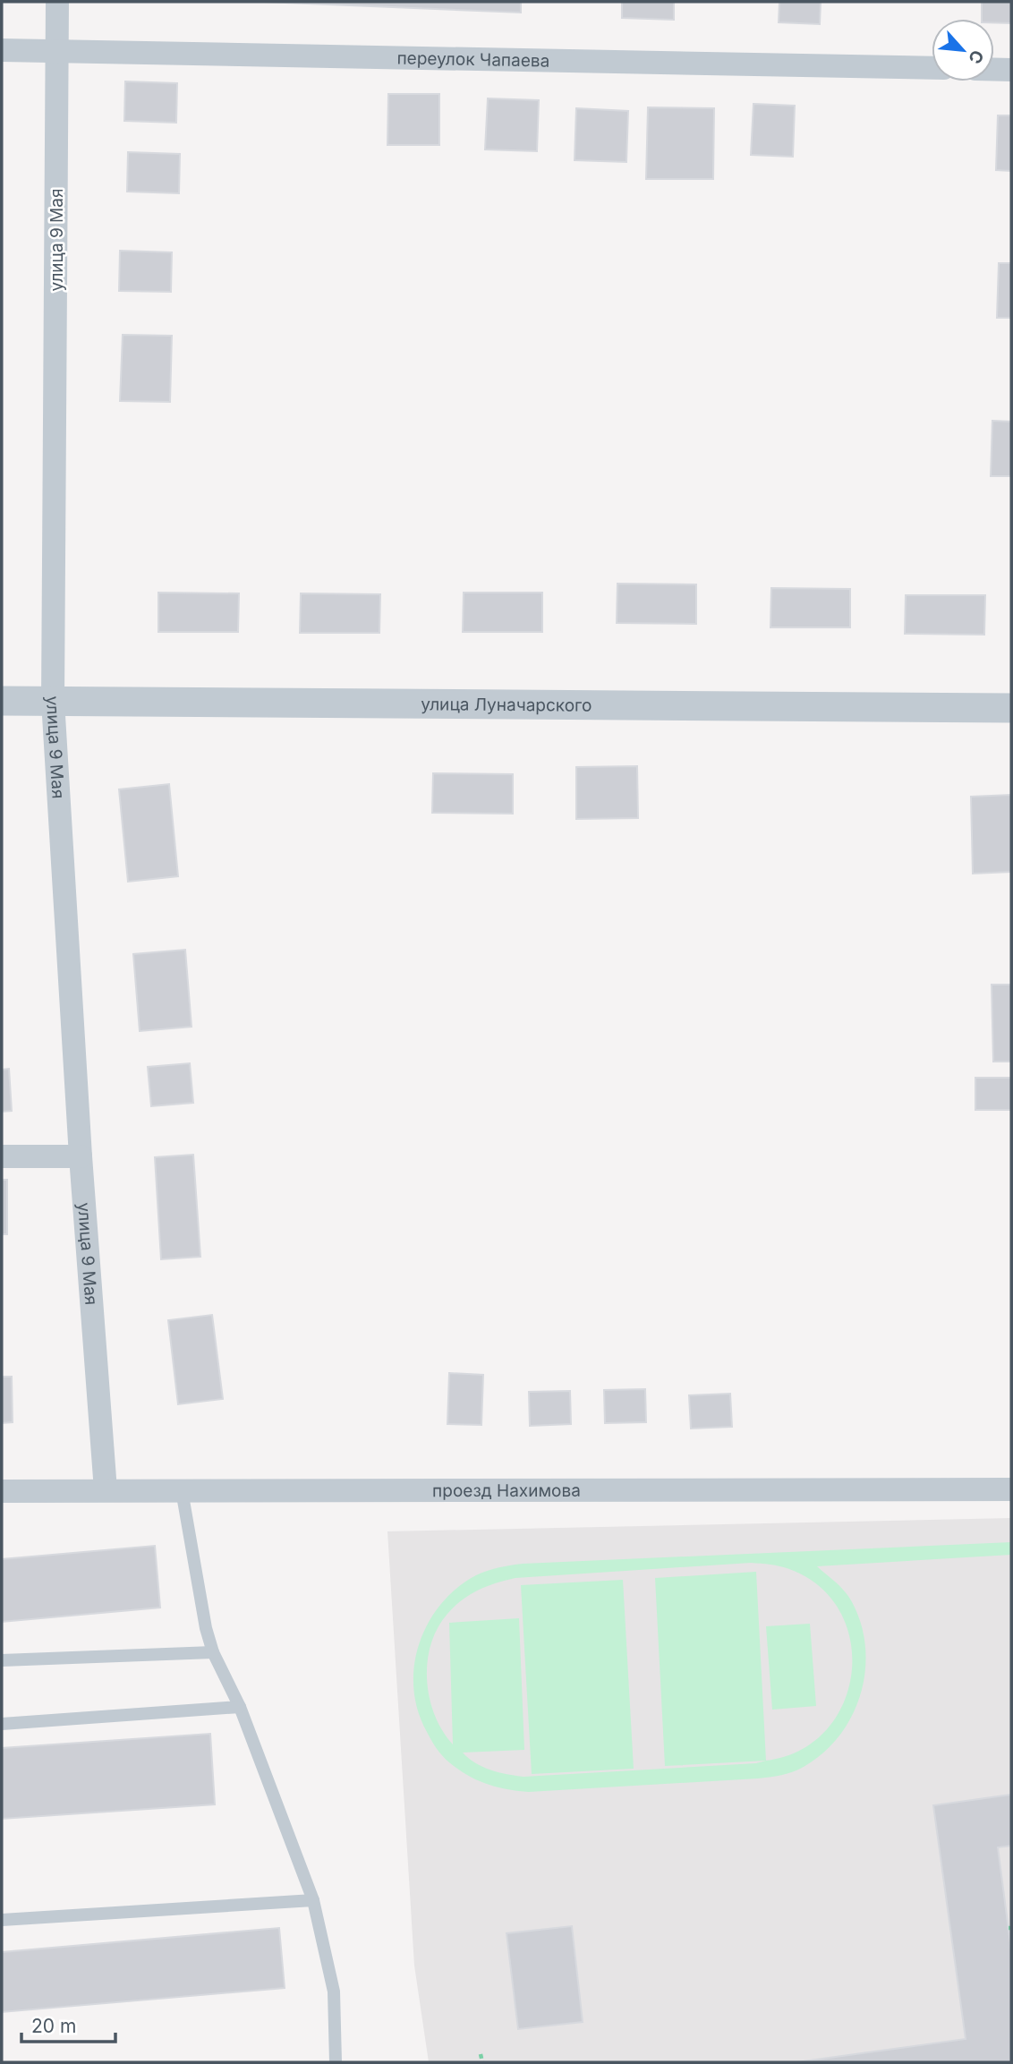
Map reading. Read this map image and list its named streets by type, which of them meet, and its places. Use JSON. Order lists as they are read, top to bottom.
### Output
{
  "streets": {
    "street": [
      "переулок Чапаева",
      "улица 9 Мая",
      "улица Луначарского",
      "проезд Нахимова"
    ]
  },
  "crossings": [
    ["переулок Чапаева", "улица 9 Мая"],
    ["улица 9 Мая", "улица Луначарского"],
    ["улица 9 Мая", "проезд Нахимова"]
  ],
  "scale_bar": "20 m",
  "north": "bottom right"
}
